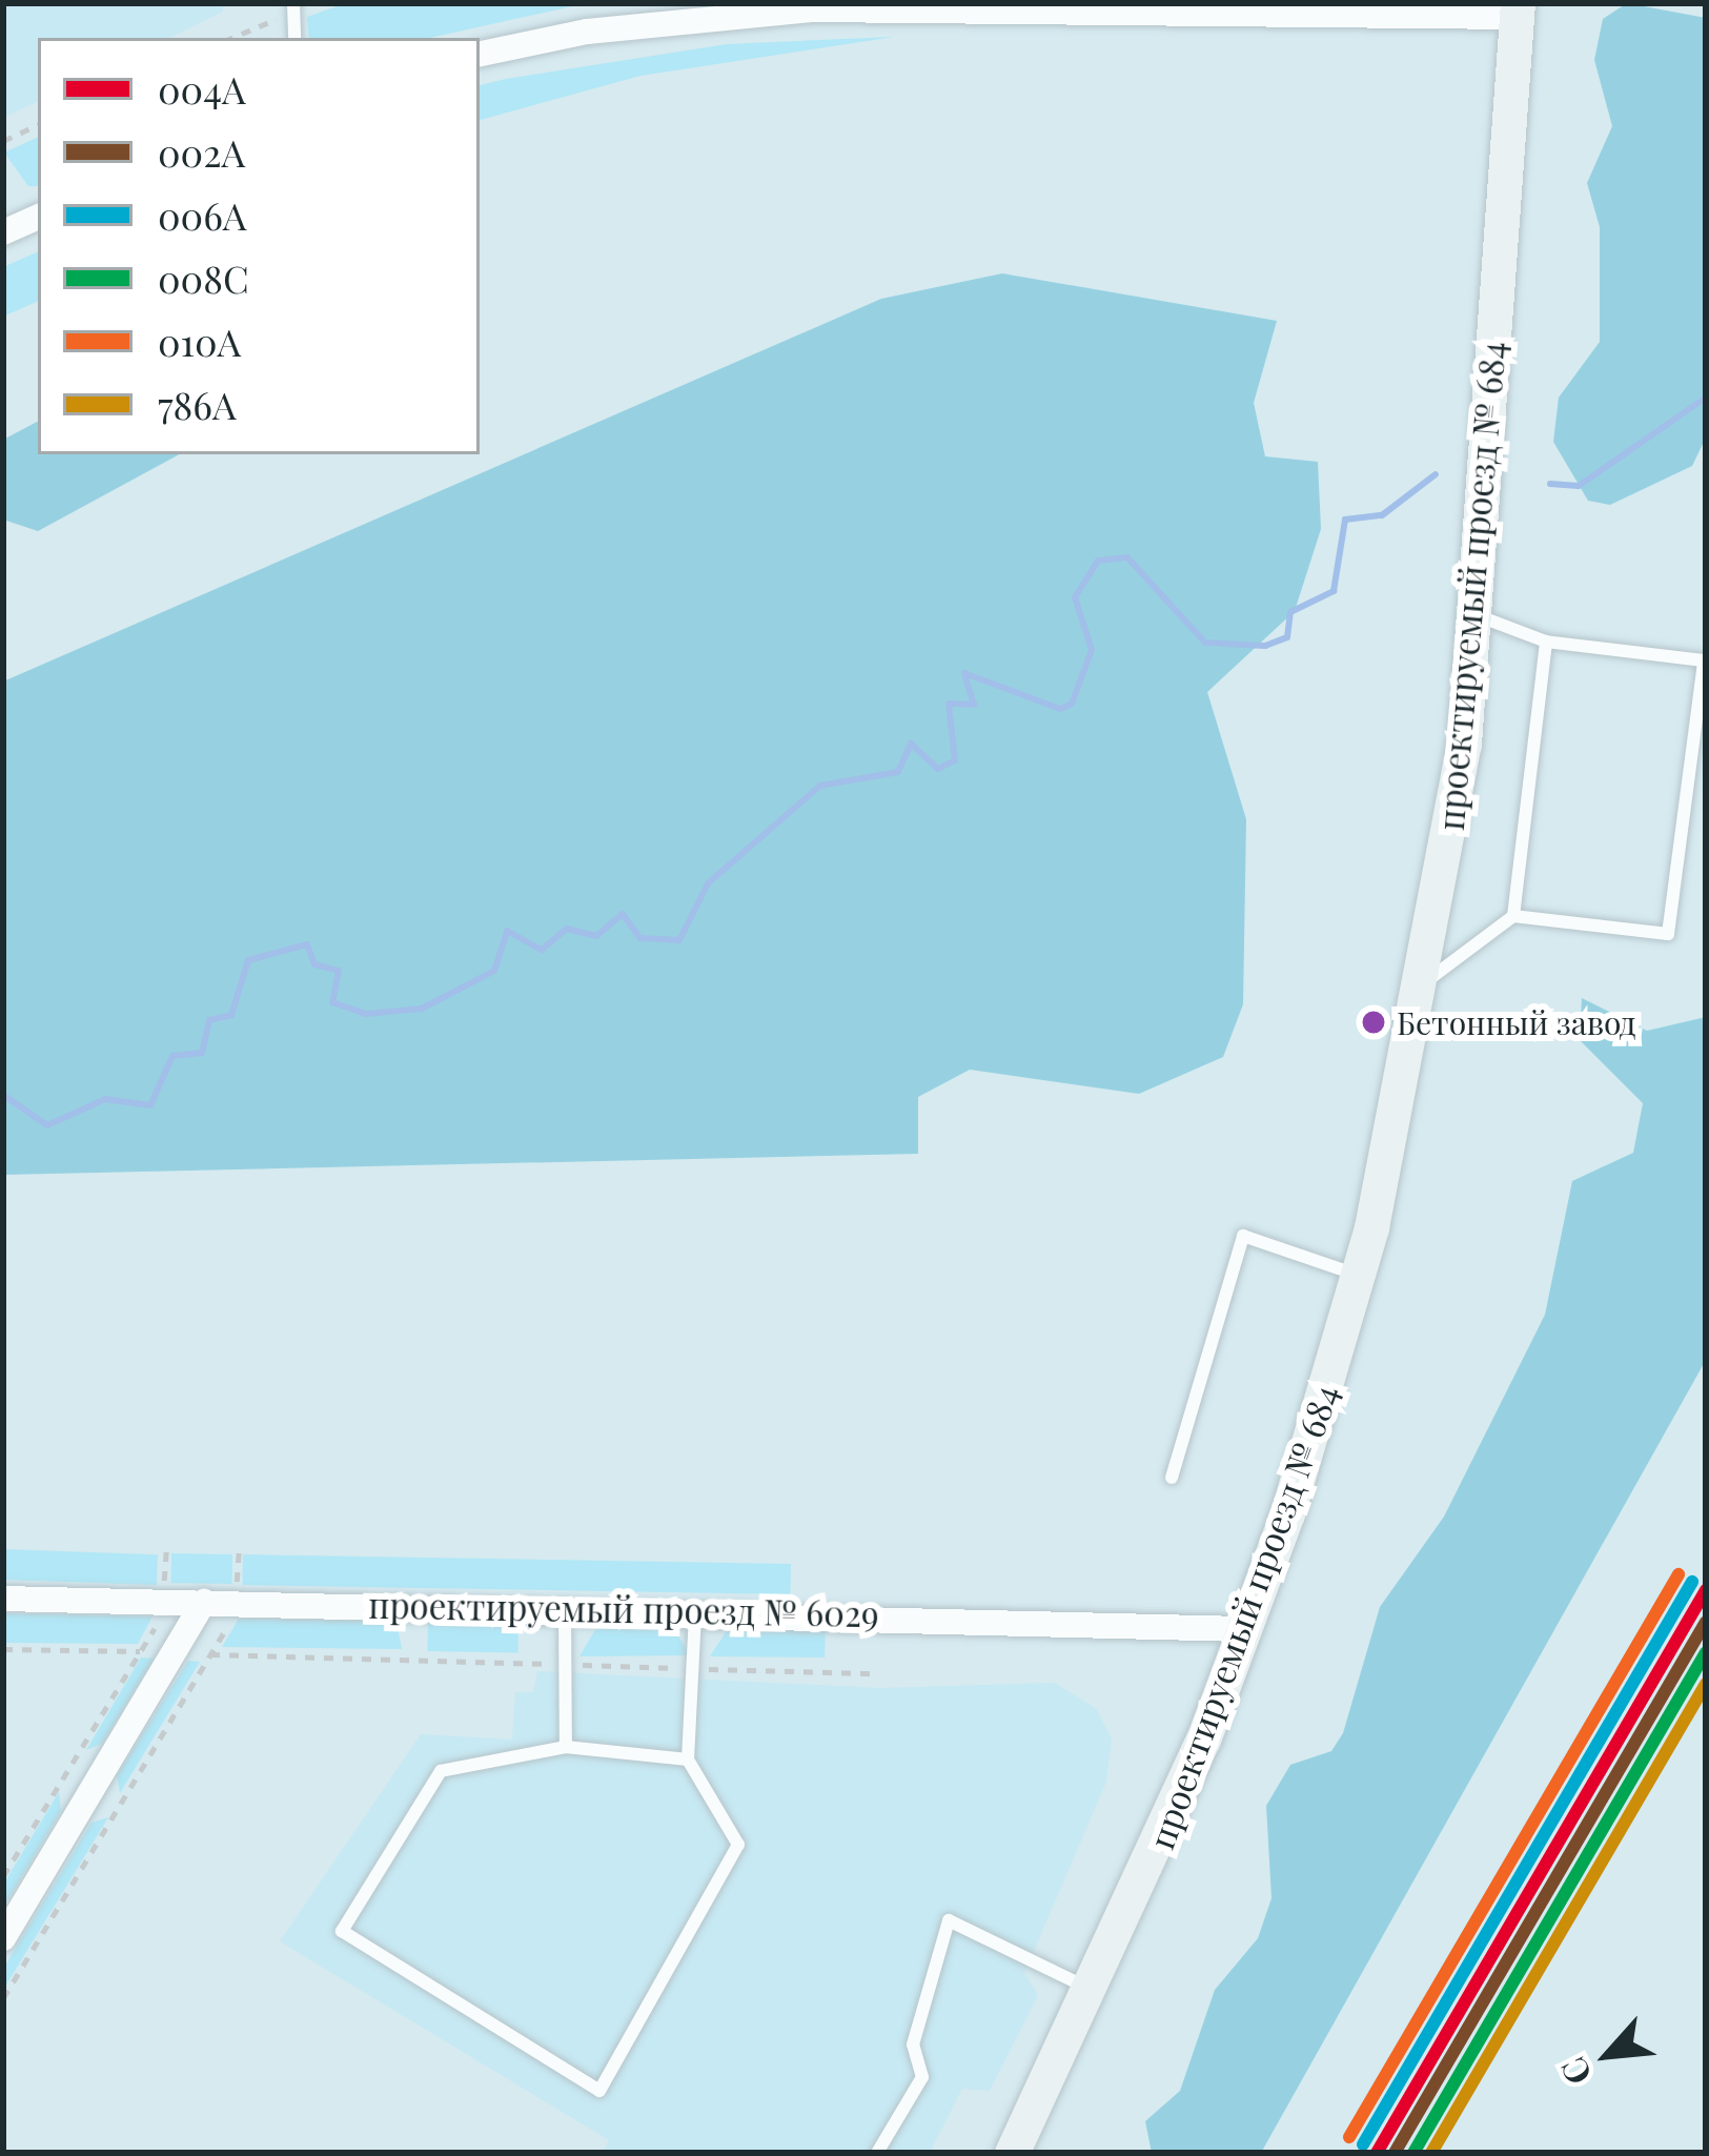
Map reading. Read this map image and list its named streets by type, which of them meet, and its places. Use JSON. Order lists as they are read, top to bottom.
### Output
{
  "streets": {
    "street": ["проектируемый проезд № 684", "проектируемый проезд № 6029"]
  },
  "crossings": [
    ["проектируемый проезд № 684", "проектируемый проезд № 6029"]
  ],
  "places": ["Бетонный завод"],
  "lines": [
    "transit line 010А",
    "transit line 006А",
    "transit line 004А",
    "transit line 002А",
    "transit line 008С",
    "transit line 786А"
  ],
  "legend": [
    "004А",
    "002А",
    "006А",
    "008С",
    "010А",
    "786А"
  ],
  "north": "bottom left"
}
